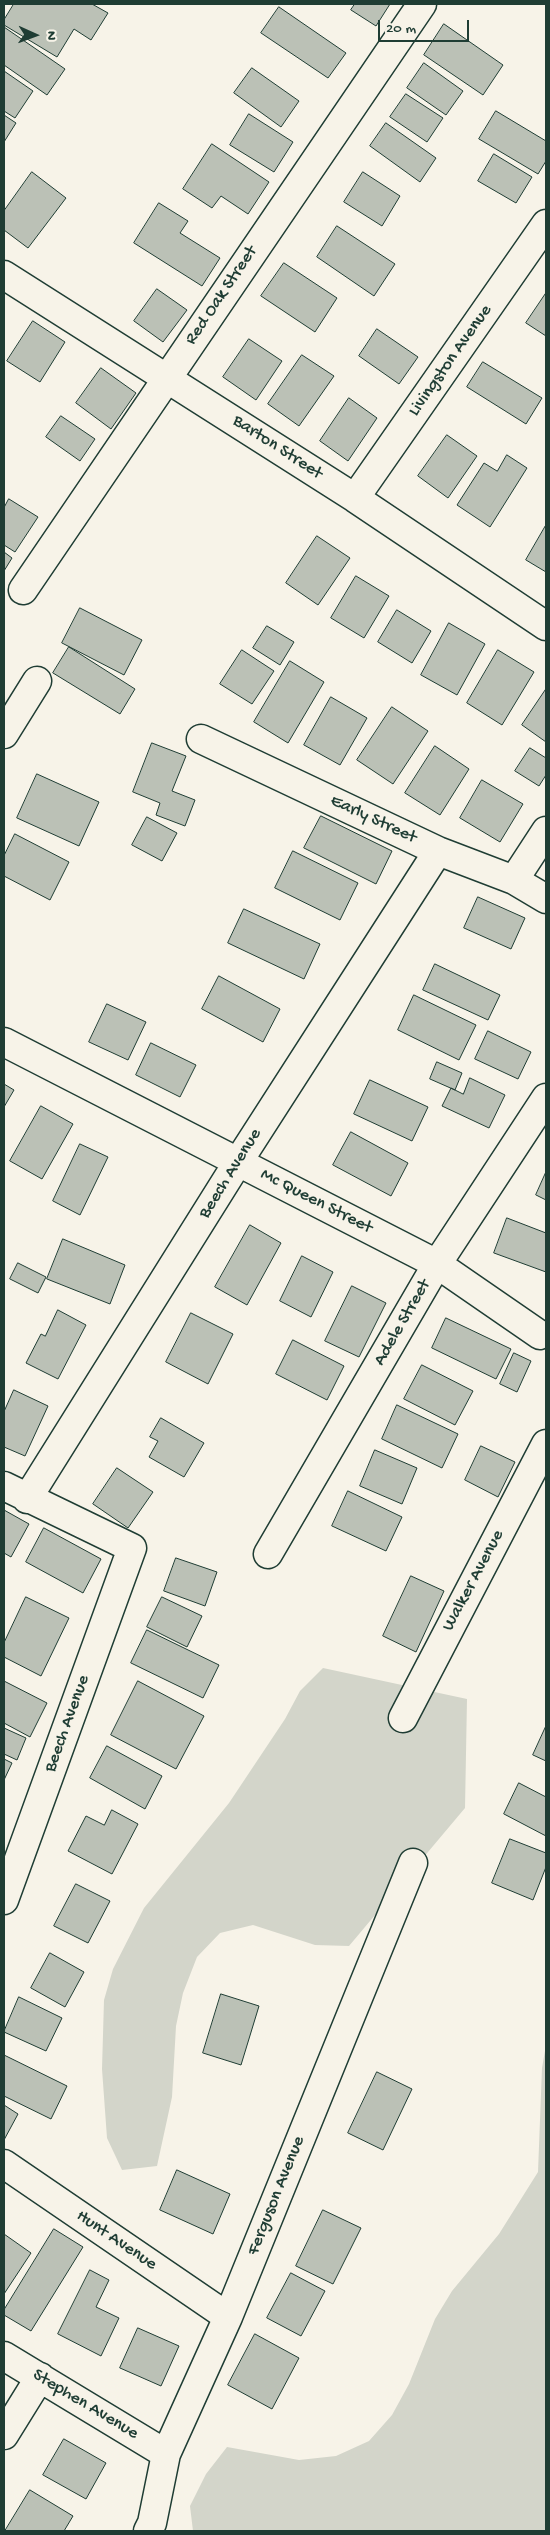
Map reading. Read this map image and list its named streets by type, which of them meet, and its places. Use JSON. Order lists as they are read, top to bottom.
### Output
{
  "streets": {
    "street": [
      "Red Oak Street",
      "Livingston Avenue",
      "Barton Street",
      "Early Street",
      "Beech Avenue",
      "Mc Queen Street",
      "Adele Street",
      "Walker Avenue",
      "Ferguson Avenue",
      "Hunt Avenue",
      "Stephen Avenue"
    ]
  },
  "crossings": [
    ["Red Oak Street", "Barton Street"],
    ["Livingston Avenue", "Barton Street"],
    ["Early Street", "Beech Avenue"],
    ["Beech Avenue", "Mc Queen Street"],
    ["Mc Queen Street", "Adele Street"],
    ["Ferguson Avenue", "Hunt Avenue"],
    ["Ferguson Avenue", "Stephen Avenue"]
  ],
  "scale_bar": "20 m",
  "north": "right"
}
